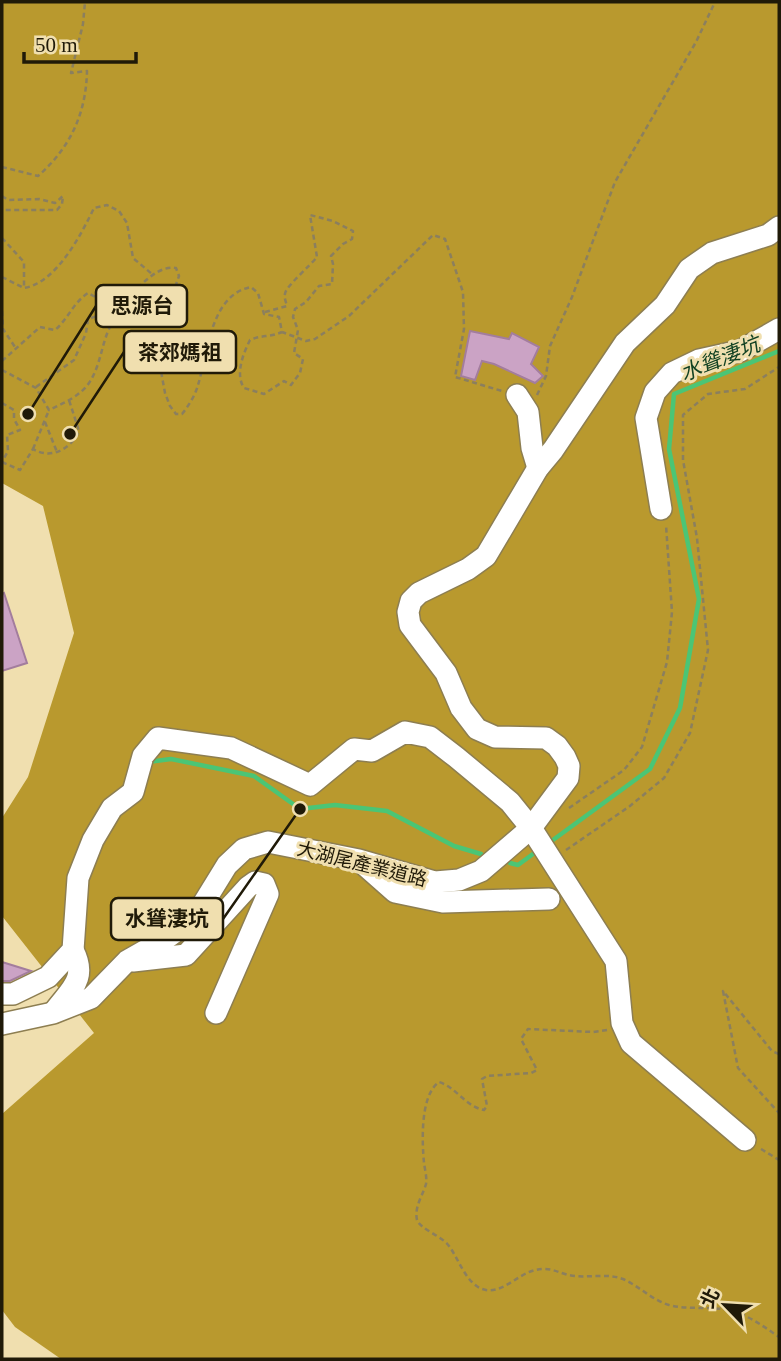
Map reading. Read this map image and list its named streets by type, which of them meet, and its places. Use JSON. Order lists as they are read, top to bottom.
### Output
{
  "streets": {
    "street": ["大湖尾產業道路"]
  },
  "water": ["水聳淒坑"],
  "places": ["思源台", "茶郊媽祖", "水聳淒坑"],
  "scale_bar": "50 m",
  "north": "top left"
}
